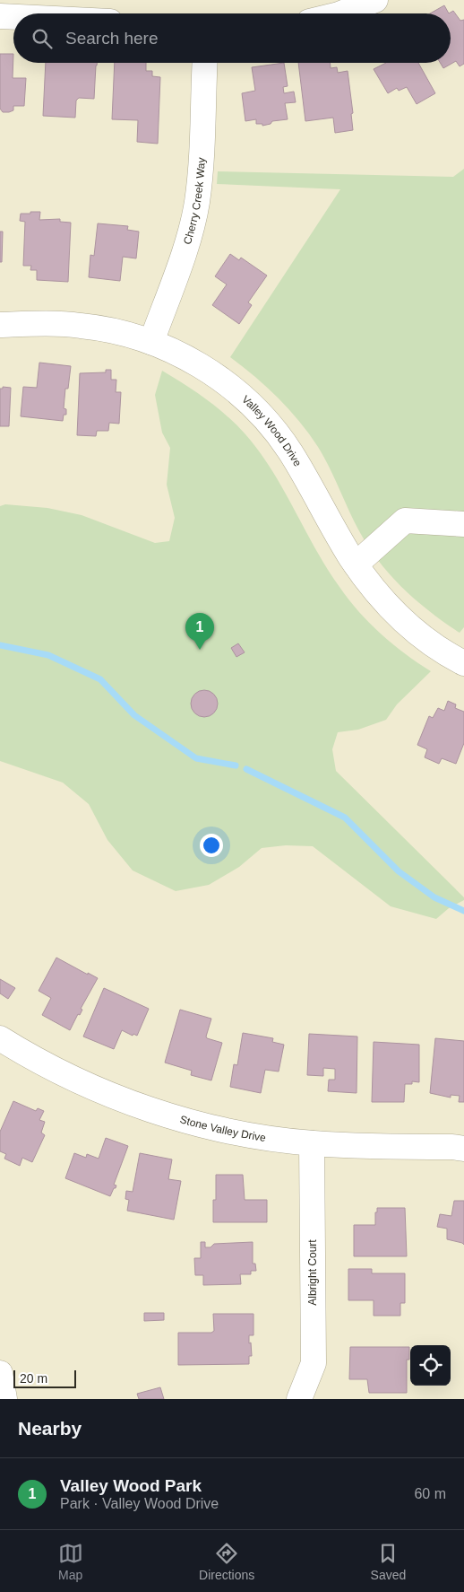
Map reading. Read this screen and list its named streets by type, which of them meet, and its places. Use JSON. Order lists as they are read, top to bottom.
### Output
{
  "streets": {
    "street": [
      "Cherry Creek Way",
      "Valley Wood Drive",
      "Stone Valley Drive",
      "Albright Court"
    ]
  },
  "crossings": [
    ["Cherry Creek Way", "Valley Wood Drive"],
    ["Stone Valley Drive", "Albright Court"]
  ],
  "scale_bar": "20 m",
  "page": {
    "search": "Search here",
    "pins": "1",
    "scale": "20 m",
    "heading": "Nearby",
    "list": [
      {
        "mark": "1",
        "name": "Valley Wood Park",
        "note": "Park · Valley Wood Drive",
        "value": "60 m"
      }
    ],
    "nav": ["Map", "Directions", "Saved"]
  }
}
